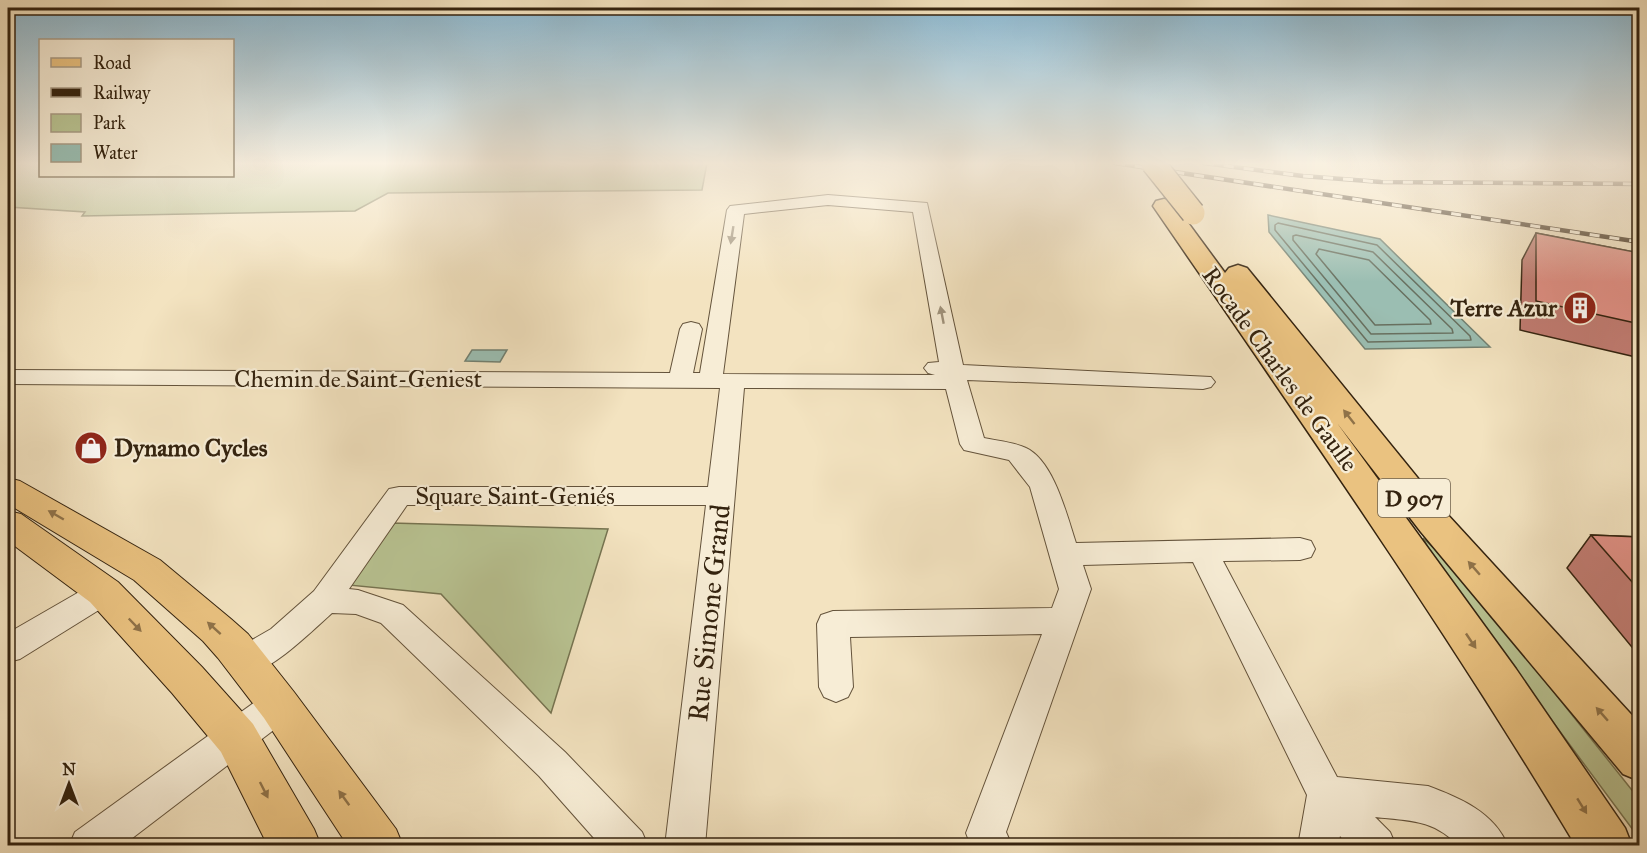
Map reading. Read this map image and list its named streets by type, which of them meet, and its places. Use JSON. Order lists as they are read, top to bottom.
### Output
{
  "streets": {
    "highway": ["Rocade Charles de Gaulle", "D 907"],
    "street": ["Chemin de Saint-Geniest", "Square Saint-Geniés", "Rue Simone Grand"]
  },
  "crossings": [
    ["Chemin de Saint-Geniest", "Rue Simone Grand"],
    ["Square Saint-Geniés", "Rue Simone Grand"]
  ],
  "places": {
    "building": ["Terre Azur"],
    "shop": ["Dynamo Cycles"]
  },
  "legend": [
    "Road",
    "Railway",
    "Park",
    "Water"
  ],
  "north": "top"
}
